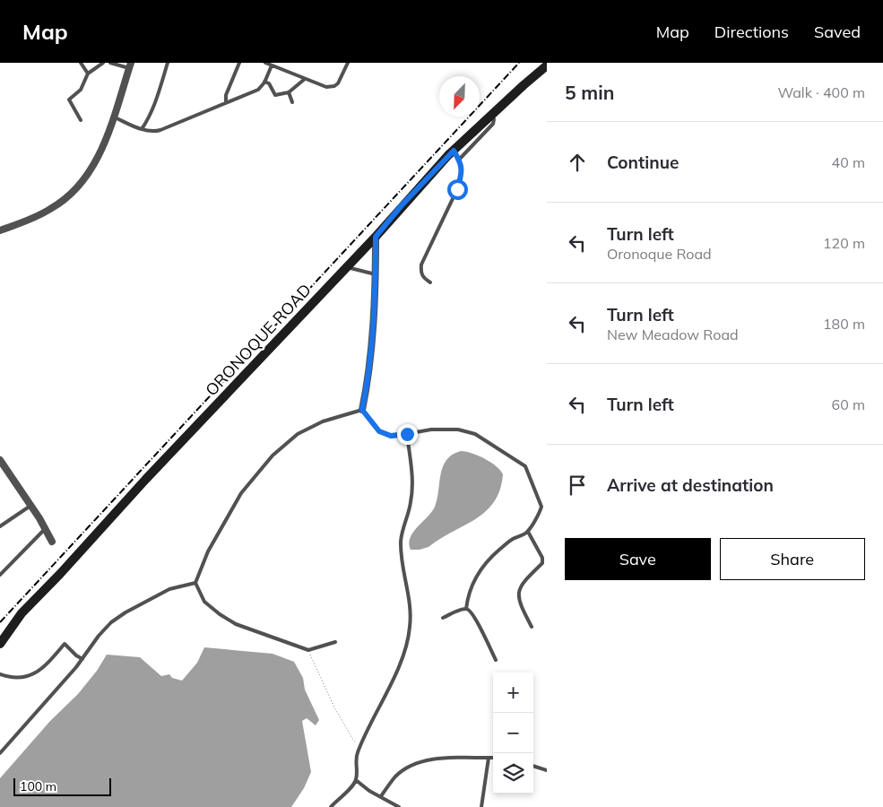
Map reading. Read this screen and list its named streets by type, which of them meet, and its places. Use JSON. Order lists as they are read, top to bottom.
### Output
{
  "streets": {
    "street": ["ORONOQUE ROAD"]
  },
  "scale_bar": "100 m",
  "north": "bottom left",
  "page": {
    "header": "Map",
    "nav": ["Map", "Directions", "Saved"],
    "heading": ["5 min", "Walk · 400 m"],
    "list": [
      ["Continue", "40 m"],
      ["Turn left", "Oronoque Road", "120 m"],
      ["Turn left", "New Meadow Road", "180 m"],
      ["Turn left", "60 m"],
      "Arrive at destination"
    ],
    "buttons": ["Save", "Share"],
    "map_buttons": ["+", "−"],
    "scale": "100 m"
  }
}
